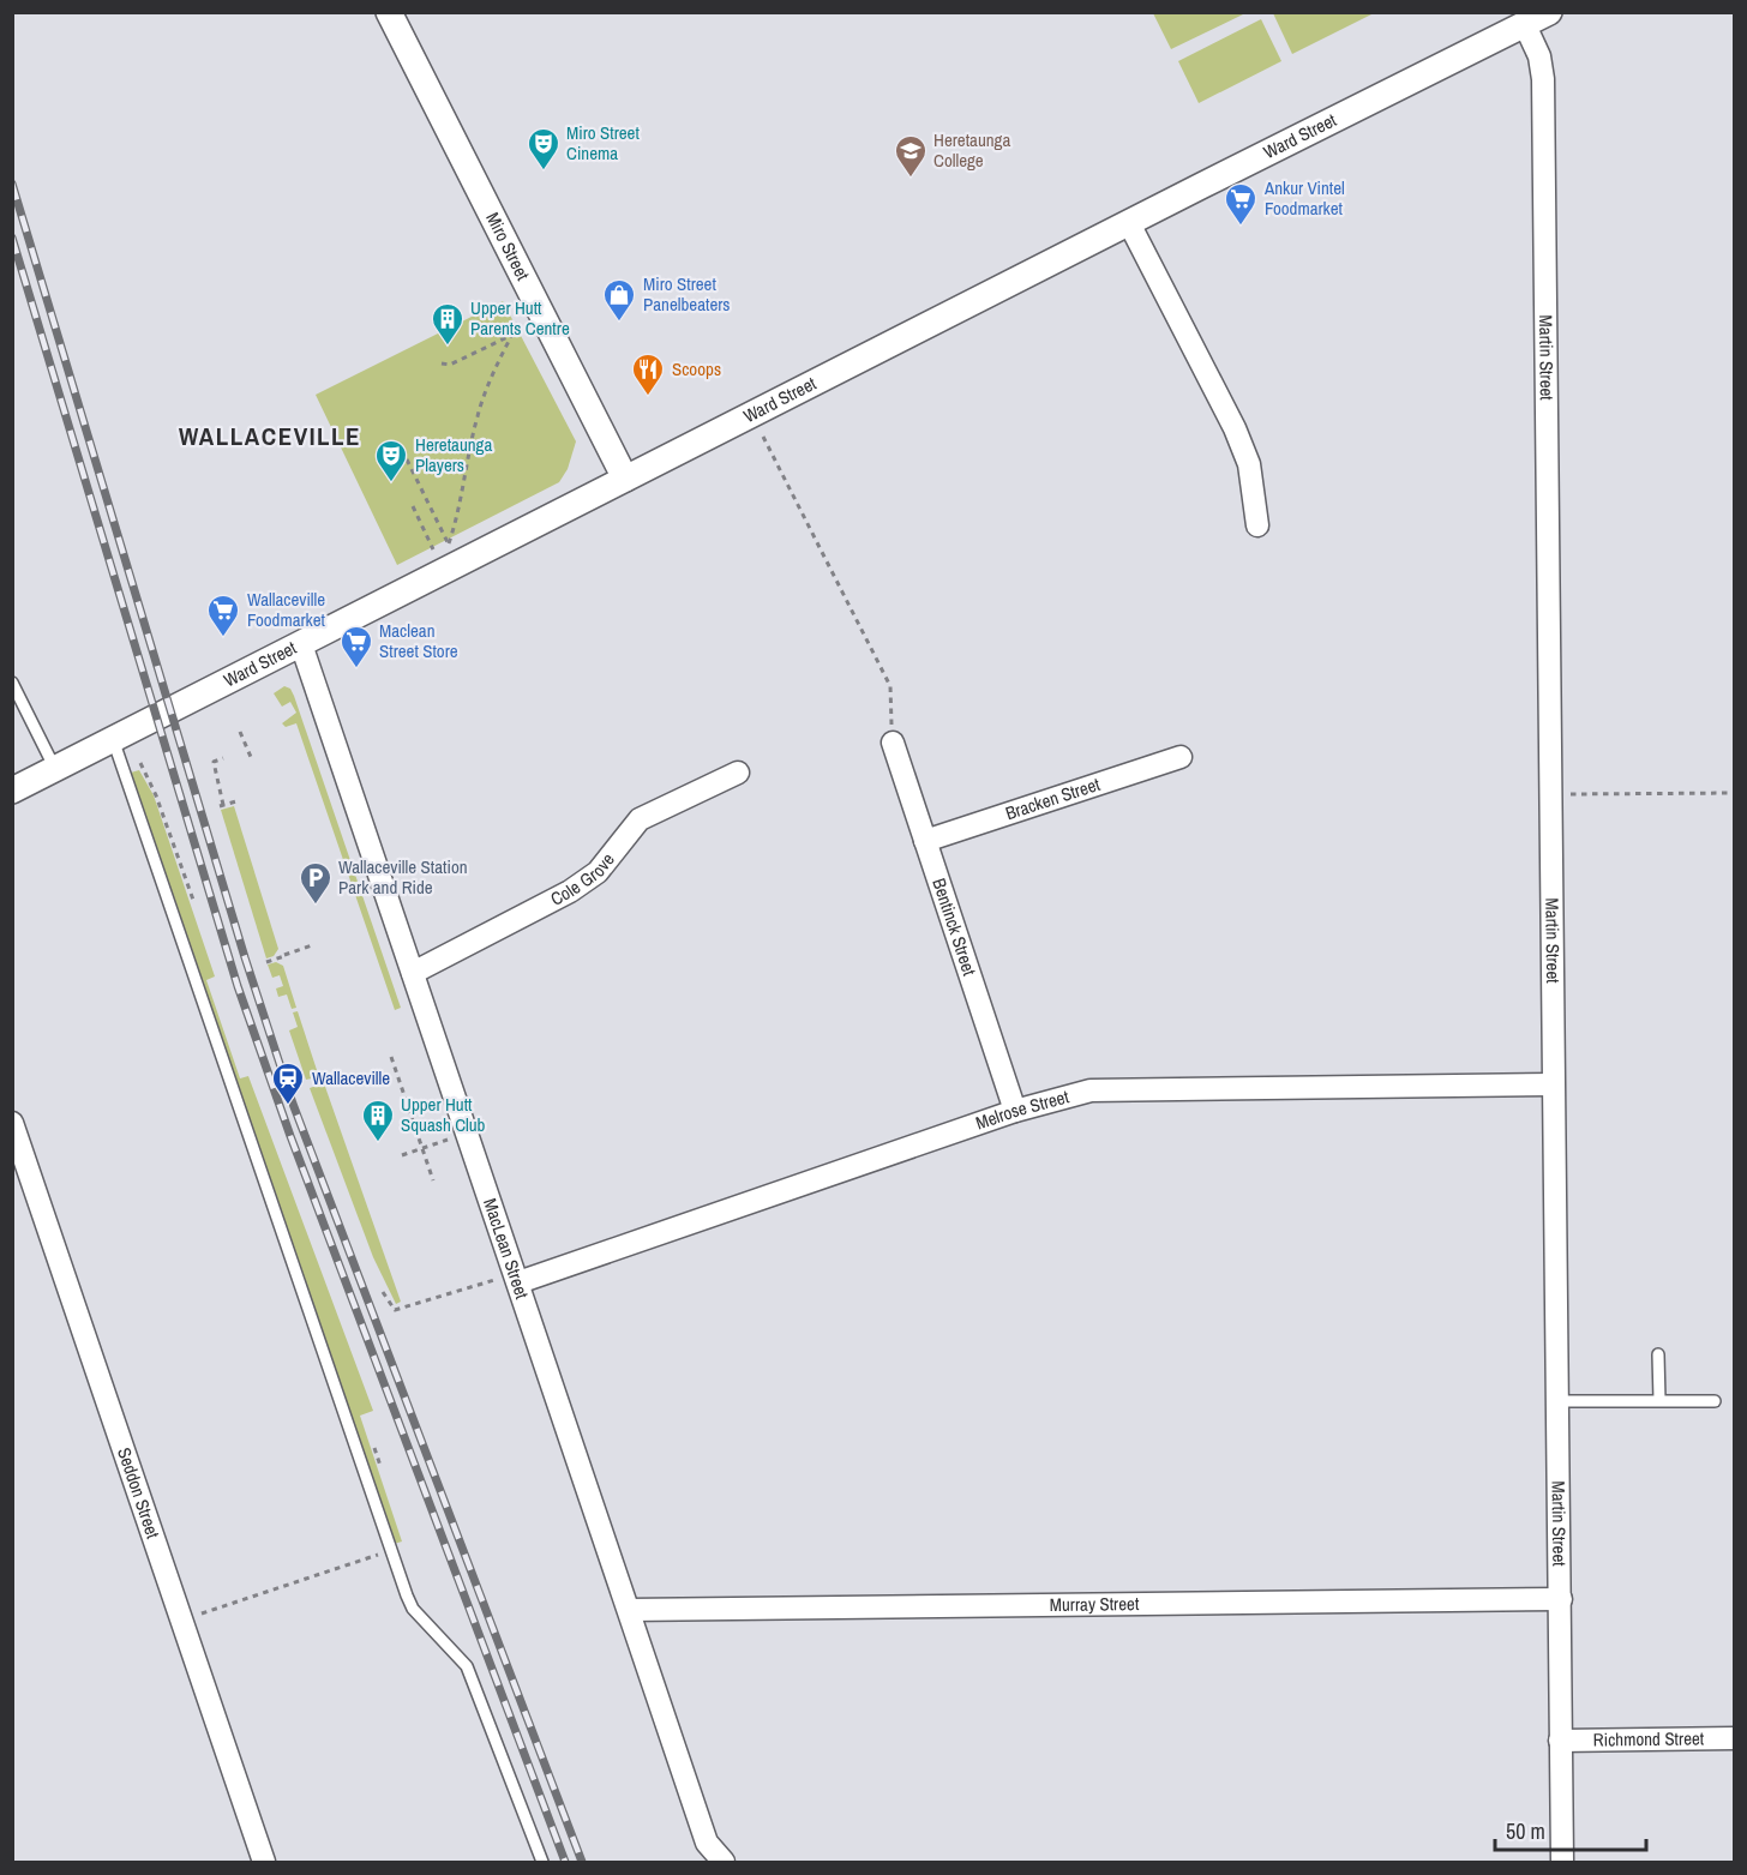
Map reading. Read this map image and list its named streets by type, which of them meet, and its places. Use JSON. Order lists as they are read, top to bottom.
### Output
{
  "streets": {
    "street": [
      "Ward Street",
      "Miro Street",
      "Martin Street",
      "Bracken Street",
      "Cole Grove",
      "Bentinck Street",
      "Melrose Street",
      "MacLean Street",
      "Seddon Street",
      "Murray Street",
      "Richmond Street"
    ]
  },
  "crossings": [
    ["Ward Street", "Miro Street"],
    ["Ward Street", "Martin Street"],
    ["Ward Street", "MacLean Street"],
    ["Martin Street", "Melrose Street"],
    ["Martin Street", "Murray Street"],
    ["Martin Street", "Richmond Street"],
    ["Bracken Street", "Bentinck Street"],
    ["Cole Grove", "MacLean Street"],
    ["Bentinck Street", "Melrose Street"],
    ["Melrose Street", "MacLean Street"],
    ["MacLean Street", "Murray Street"]
  ],
  "districts": ["WALLACEVILLE"],
  "places": {
    "theatre": ["Miro Street Cinema", "Heretaunga Players"],
    "school or university": ["Heretaunga College"],
    "supermarket": ["Ankur Vintel Foodmarket", "Wallaceville Foodmarket", "Maclean Street Store"],
    "shop": ["Miro Street Panelbeaters"],
    "building": ["Upper Hutt Parents Centre", "Upper Hutt Squash Club"],
    "restaurant": ["Scoops"],
    "parking": ["Wallaceville Station Park and Ride"],
    "station": ["Wallaceville"]
  },
  "scale_bar": "50 m"
}
